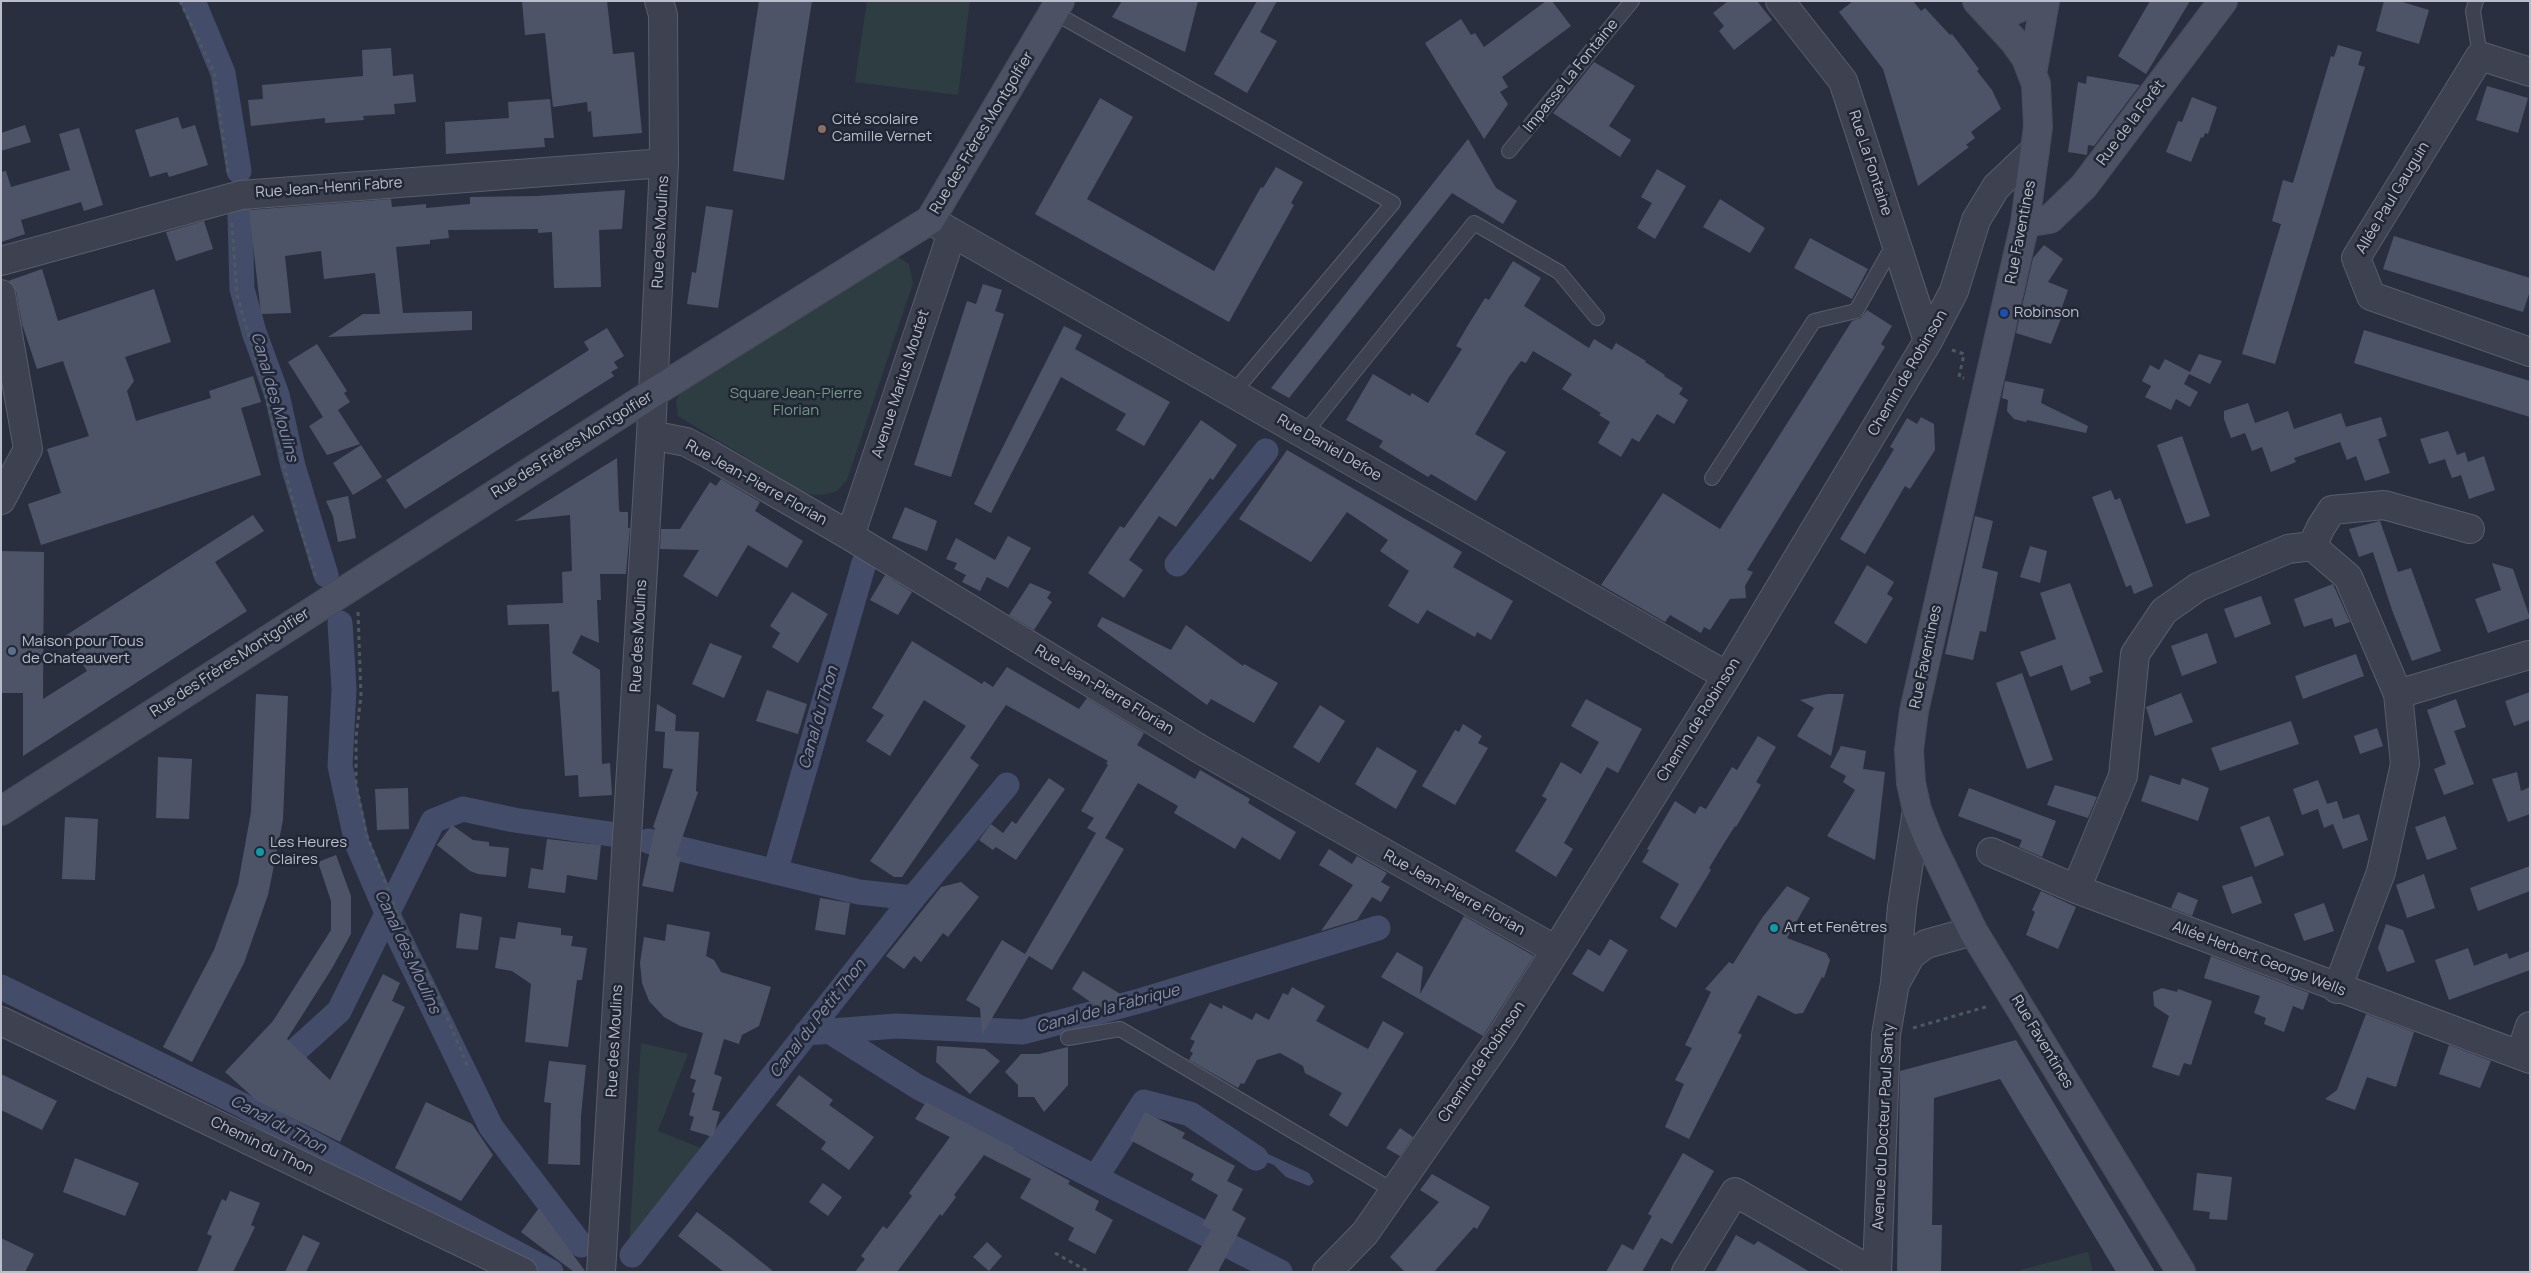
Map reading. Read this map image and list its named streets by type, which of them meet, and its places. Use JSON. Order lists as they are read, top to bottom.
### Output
{
  "streets": {
    "street": [
      "Rue de la Forêt",
      "Rue des Frères Montgolfier",
      "Rue La Fontaine",
      "Rue Jean-Henri Fabre",
      "Allée Paul Gauguin",
      "Rue des Moulins",
      "Rue Faventines",
      "Chemin de Robinson",
      "Avenue Marius Moutet",
      "Rue Daniel Defoe",
      "Rue Jean-Pierre Florian",
      "Allée Herbert George Wells",
      "Avenue du Docteur Paul Santy",
      "Chemin du Thon"
    ],
    "lane": ["Impasse La Fontaine"]
  },
  "crossings": [
    ["Rue de la Forêt", "Rue Faventines"],
    ["Rue des Frères Montgolfier", "Rue des Moulins"],
    ["Rue des Frères Montgolfier", "Avenue Marius Moutet"],
    ["Rue des Frères Montgolfier", "Rue Daniel Defoe"],
    ["Rue La Fontaine", "Chemin de Robinson"],
    ["Rue Jean-Henri Fabre", "Rue des Moulins"],
    ["Rue des Moulins", "Rue Jean-Pierre Florian"],
    ["Rue Faventines", "Chemin de Robinson"],
    ["Rue Faventines", "Avenue du Docteur Paul Santy"],
    ["Chemin de Robinson", "Rue Daniel Defoe"],
    ["Chemin de Robinson", "Rue Jean-Pierre Florian"],
    ["Avenue Marius Moutet", "Rue Daniel Defoe"],
    ["Avenue Marius Moutet", "Rue Jean-Pierre Florian"]
  ],
  "water": [
    "Canal des Moulins",
    "Canal du Thon",
    "Canal de la Fabrique",
    "Canal du Petit Thon"
  ],
  "parks": ["Square Jean-Pierre Florian"],
  "places": [
    "Cité scolaire Camille Vernet",
    "Robinson",
    "Maison pour Tous de Chateauvert",
    "Les Heures Claires",
    "Art et Fenêtres"
  ]
}
